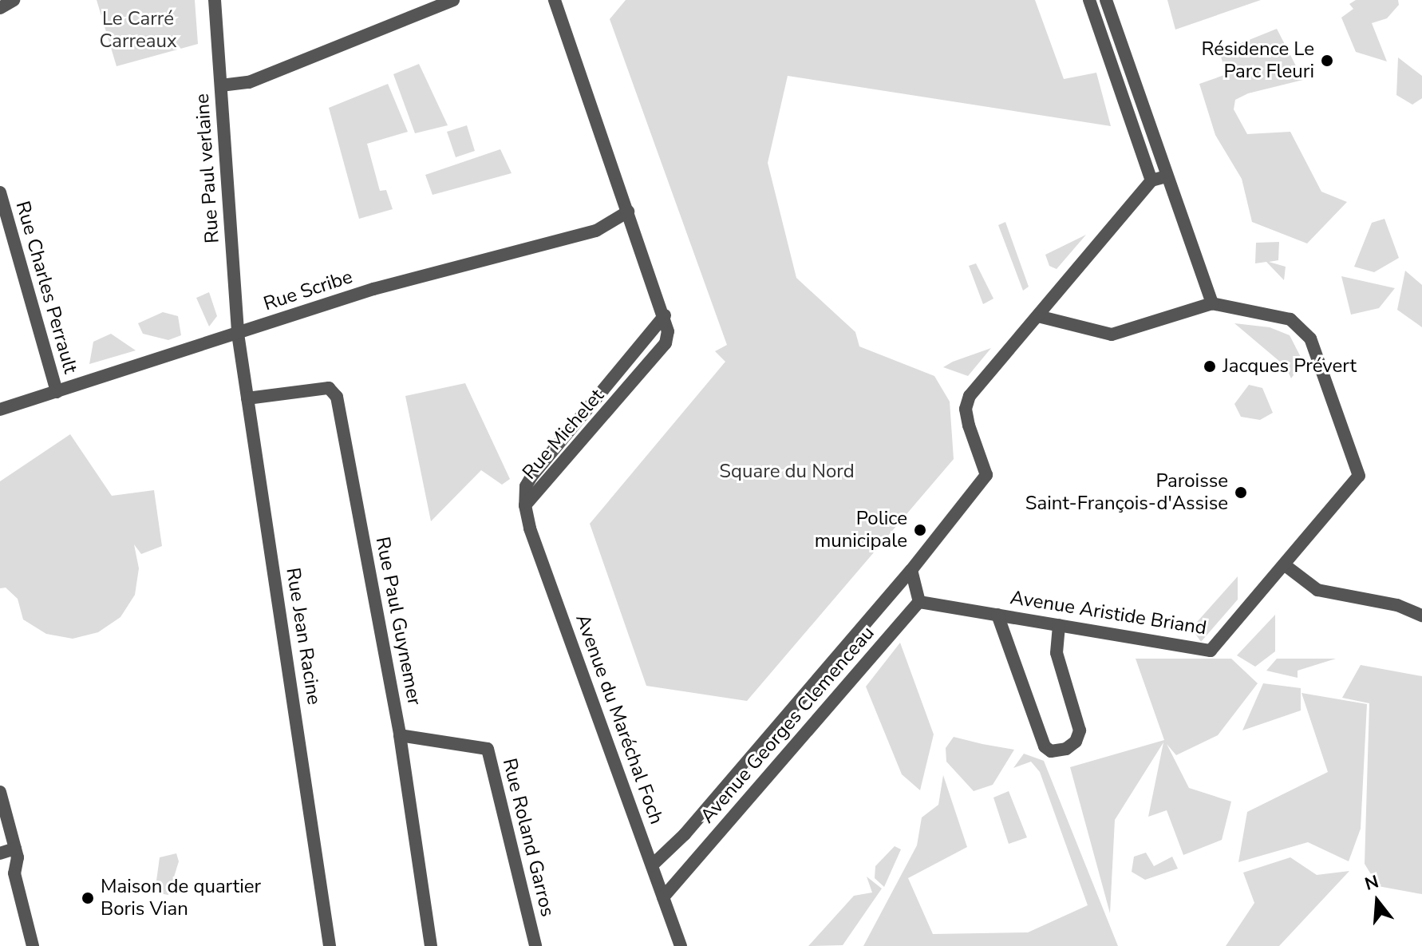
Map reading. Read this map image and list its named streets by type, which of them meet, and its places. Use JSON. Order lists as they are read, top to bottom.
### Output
{
  "streets": {
    "street": [
      "Rue Paul verlaine",
      "Rue Charles Perrault",
      "Rue Scribe",
      "Rue Michelet",
      "Avenue Aristide Briand",
      "Rue Paul Guynemer",
      "Rue Jean Racine",
      "Avenue du Maréchal Foch",
      "Avenue Georges Clemenceau",
      "Rue Roland Garros"
    ]
  },
  "crossings": [
    ["Rue Paul verlaine", "Rue Scribe"],
    ["Rue Paul verlaine", "Rue Jean Racine"],
    ["Rue Charles Perrault", "Rue Scribe"],
    ["Rue Scribe", "Rue Michelet"],
    ["Rue Scribe", "Rue Jean Racine"],
    ["Rue Michelet", "Avenue du Maréchal Foch"],
    ["Avenue Aristide Briand", "Avenue Georges Clemenceau"],
    ["Rue Paul Guynemer", "Rue Jean Racine"],
    ["Rue Paul Guynemer", "Rue Roland Garros"],
    ["Avenue du Maréchal Foch", "Avenue Georges Clemenceau"]
  ],
  "parks": ["Le Carré Carreaux", "Square du Nord"],
  "places": [
    "Résidence Le Parc Fleuri",
    "Jacques Prévert",
    "Paroisse Saint-François-d'Assise",
    "Police municipale",
    "Maison de quartier Boris Vian"
  ],
  "north": "top"
}
